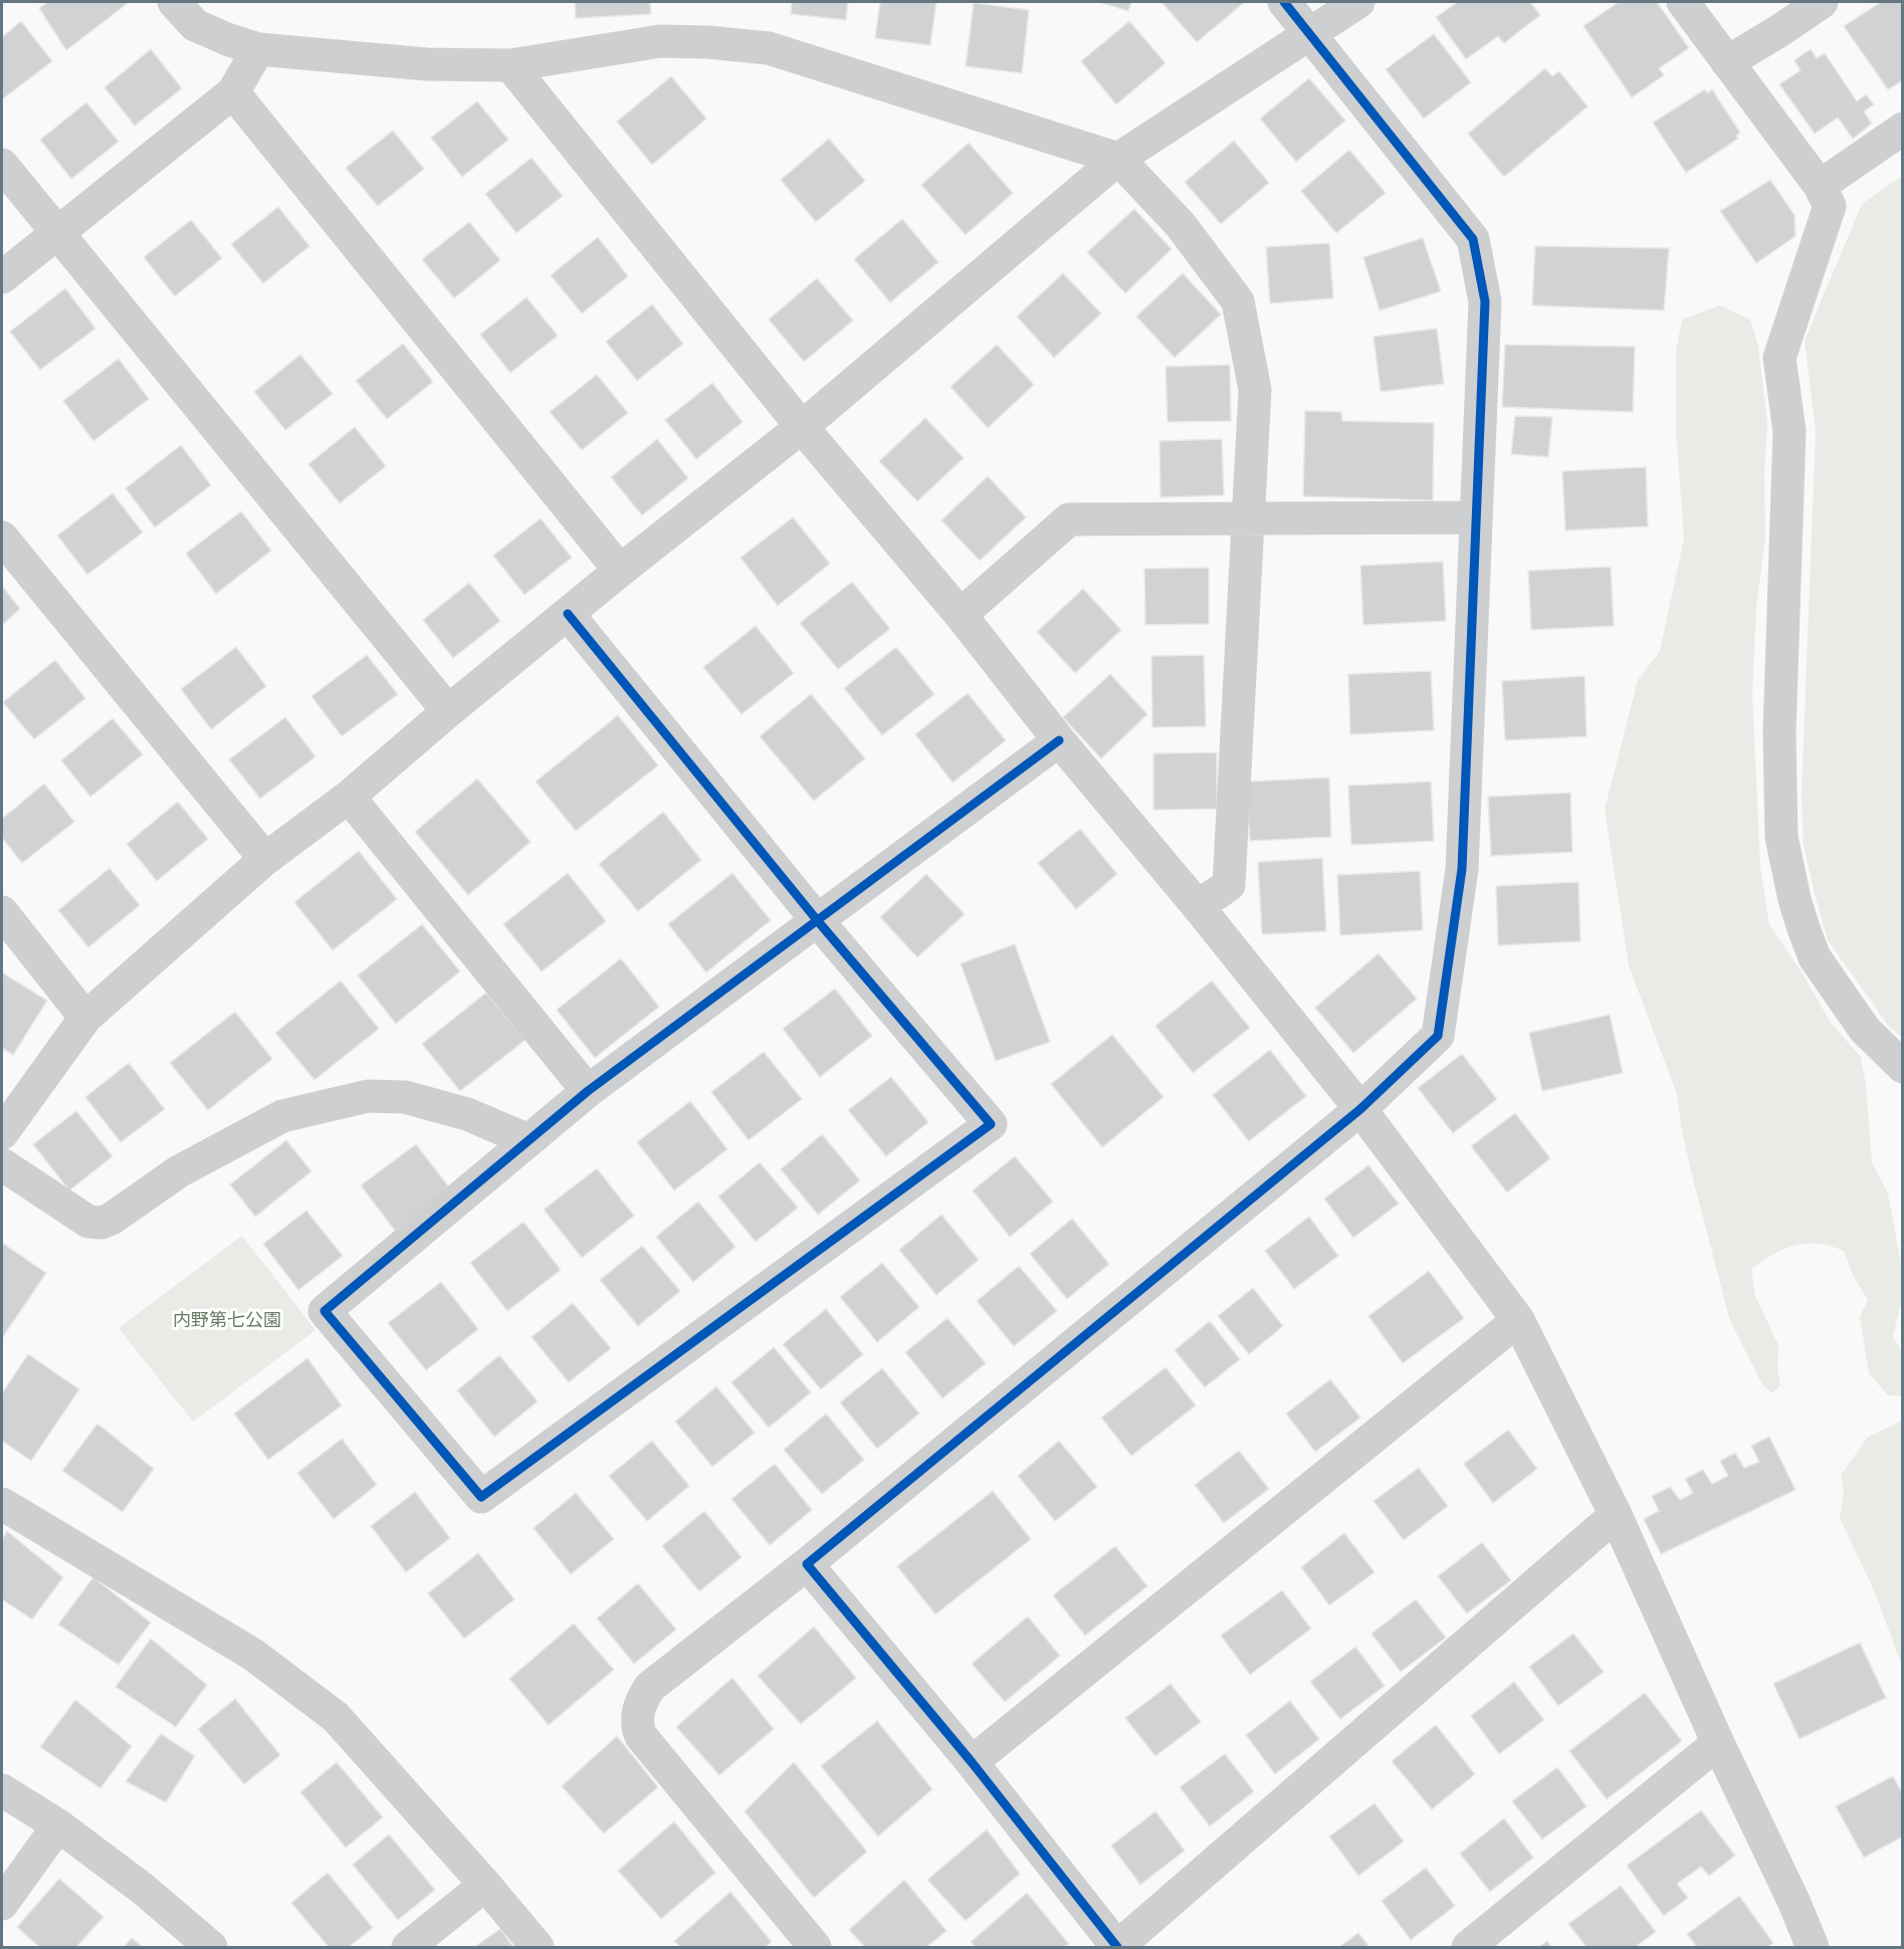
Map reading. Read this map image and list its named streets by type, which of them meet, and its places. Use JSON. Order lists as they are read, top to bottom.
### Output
{
  "parks": ["内野第七公園"]
}
